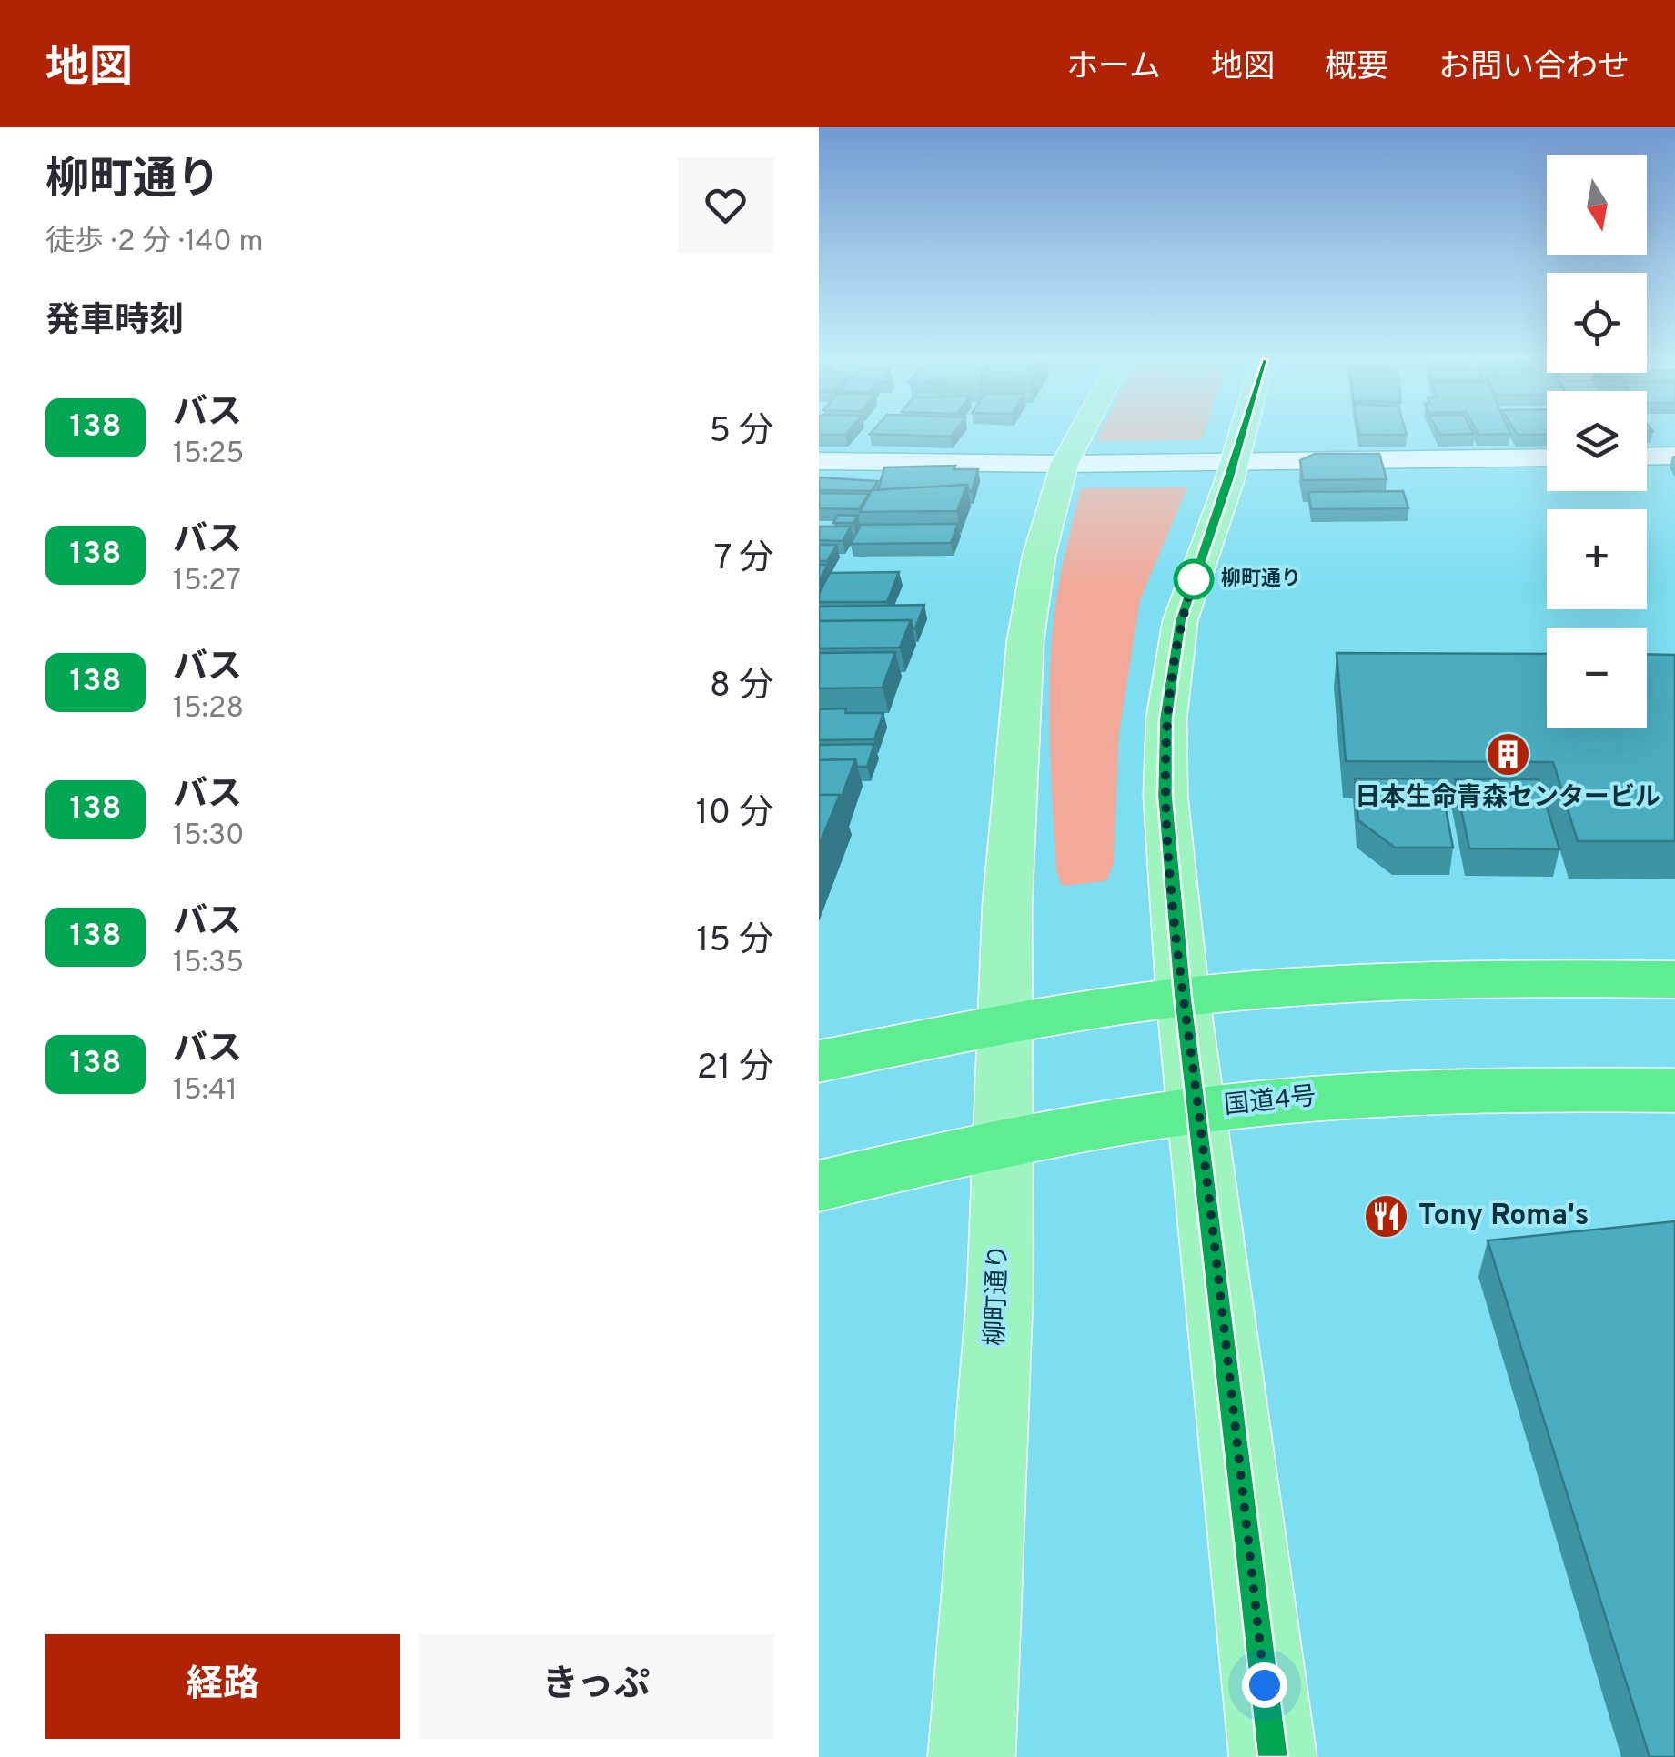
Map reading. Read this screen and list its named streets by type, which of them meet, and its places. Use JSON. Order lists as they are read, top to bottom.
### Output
{
  "streets": {
    "highway": ["国道4号"],
    "main road": ["柳町通り"]
  },
  "crossings": [
    ["国道4号", "柳町通り"]
  ],
  "places": {
    "other": ["柳町通り"],
    "building": ["日本生命青森センタービル"],
    "restaurant": ["Tony Roma's"]
  },
  "lines": ["bus line 138"],
  "north": "bottom",
  "page": {
    "header": "地図",
    "nav": [
      "ホーム",
      "地図",
      "概要",
      "お問い合わせ"
    ],
    "heading": [
      ["柳町通り", "徒歩 · 2 分 · 140 m"],
      "発車時刻"
    ],
    "map_buttons": ["+", "−"],
    "list": [
      {
        "mark": "138",
        "name": "バス",
        "note": "15:25",
        "value": "5 分"
      },
      {
        "mark": "138",
        "name": "バス",
        "note": "15:27",
        "value": "7 分"
      },
      {
        "mark": "138",
        "name": "バス",
        "note": "15:28",
        "value": "8 分"
      },
      {
        "mark": "138",
        "name": "バス",
        "note": "15:30",
        "value": "10 分"
      },
      {
        "mark": "138",
        "name": "バス",
        "note": "15:35",
        "value": "15 分"
      },
      {
        "mark": "138",
        "name": "バス",
        "note": "15:41",
        "value": "21 分"
      }
    ],
    "buttons": ["経路", "きっぷ"]
  }
}
